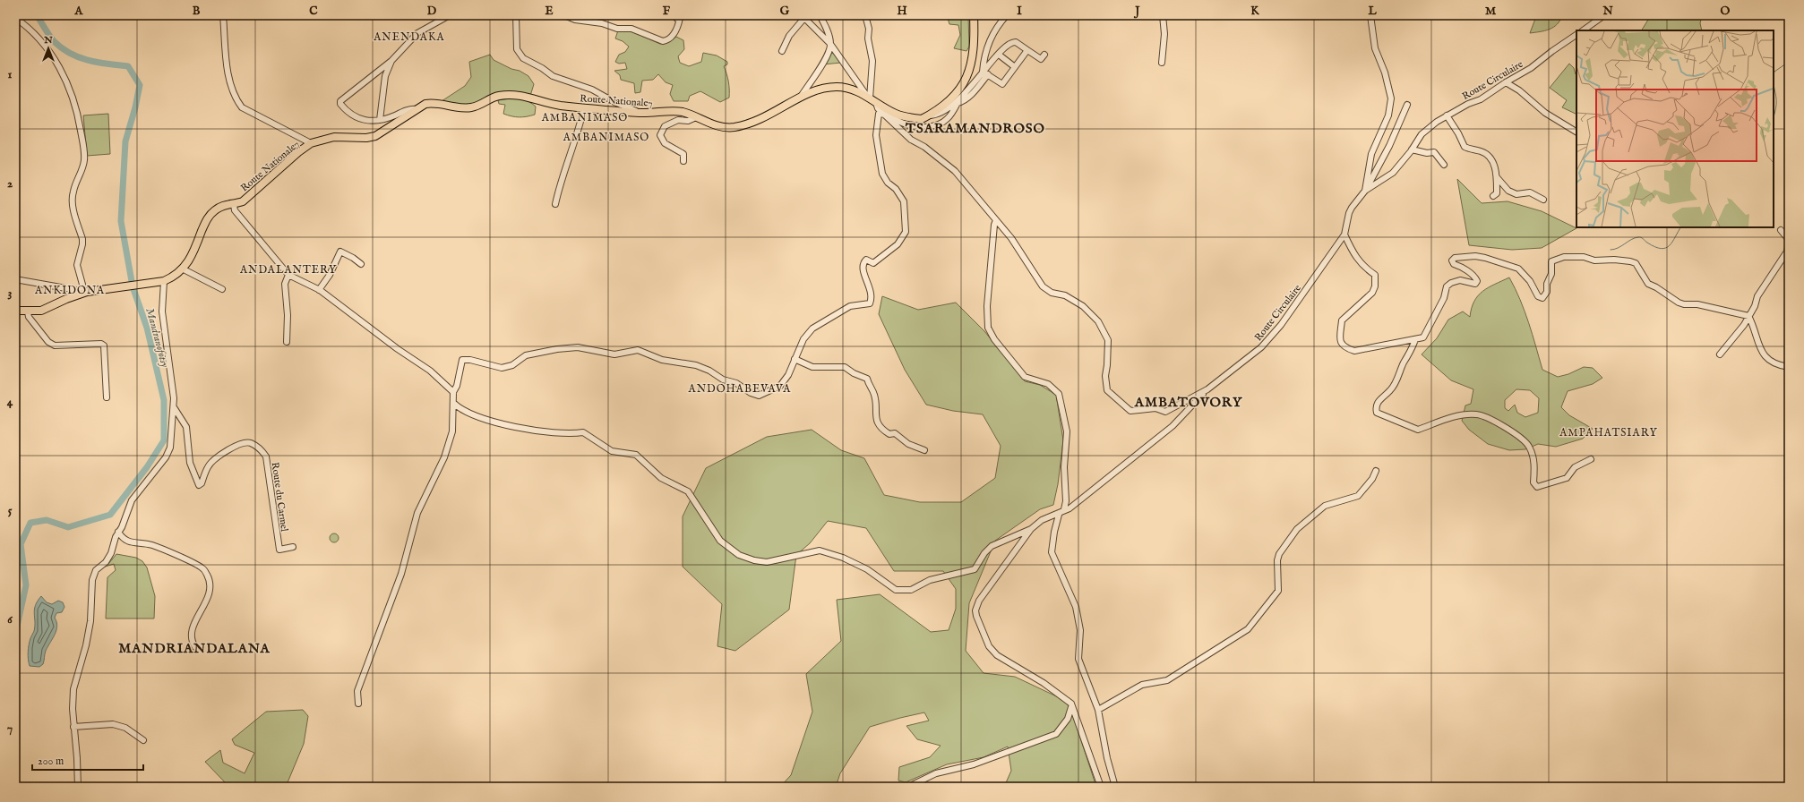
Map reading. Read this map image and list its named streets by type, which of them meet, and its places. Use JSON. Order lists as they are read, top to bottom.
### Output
{
  "streets": {
    "main road": ["Route Nationale7"],
    "street": ["Route Circulaire", "Route du Carmel"]
  },
  "crossings": [
    ["Route Circulaire", "Route Nationale7"]
  ],
  "districts": [
    "ANENDAKA",
    "AMBANIMASO",
    "TSARAMANDROSO",
    "AMBANIMASO",
    "ANDALANTERY",
    "ANKIDONA",
    "ANDOHABEVAVA",
    "AMBATOVORY",
    "AMPAHATSIARY",
    "MANDRIANDALANA"
  ],
  "water": ["Mandranofotsy"],
  "scale_bar": "200 m",
  "north": "top",
  "grid": {
    "columns": [
      "A",
      "B",
      "C",
      "D",
      "E",
      "F",
      "G",
      "H",
      "I",
      "J",
      "K",
      "L",
      "M",
      "N",
      "O"
    ],
    "rows": [
      "1",
      "2",
      "3",
      "4",
      "5",
      "6",
      "7"
    ]
  }
}
